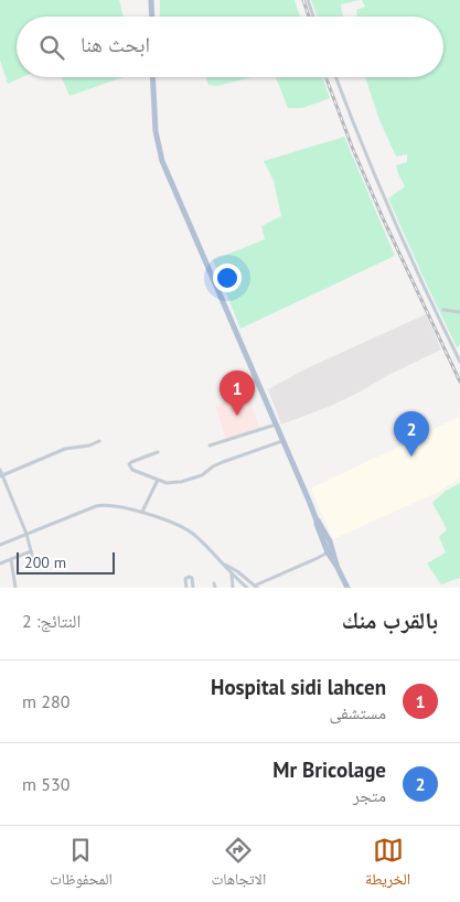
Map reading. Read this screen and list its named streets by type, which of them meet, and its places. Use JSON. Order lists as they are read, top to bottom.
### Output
{
  "scale_bar": "200 m",
  "page": {
    "search": "ابحث هنا",
    "pins": ["1", "2"],
    "scale": "200 m",
    "heading": ["بالقرب منك", "النتائج: 2"],
    "list": [
      {
        "mark": "1",
        "name": "Hospital sidi lahcen",
        "note": "مستشفى",
        "value": "280 m"
      },
      {
        "mark": "2",
        "name": "Mr Bricolage",
        "note": "متجر",
        "value": "530 m"
      }
    ],
    "nav": ["الخريطة", "الاتجاهات", "المحفوظات"]
  }
}
